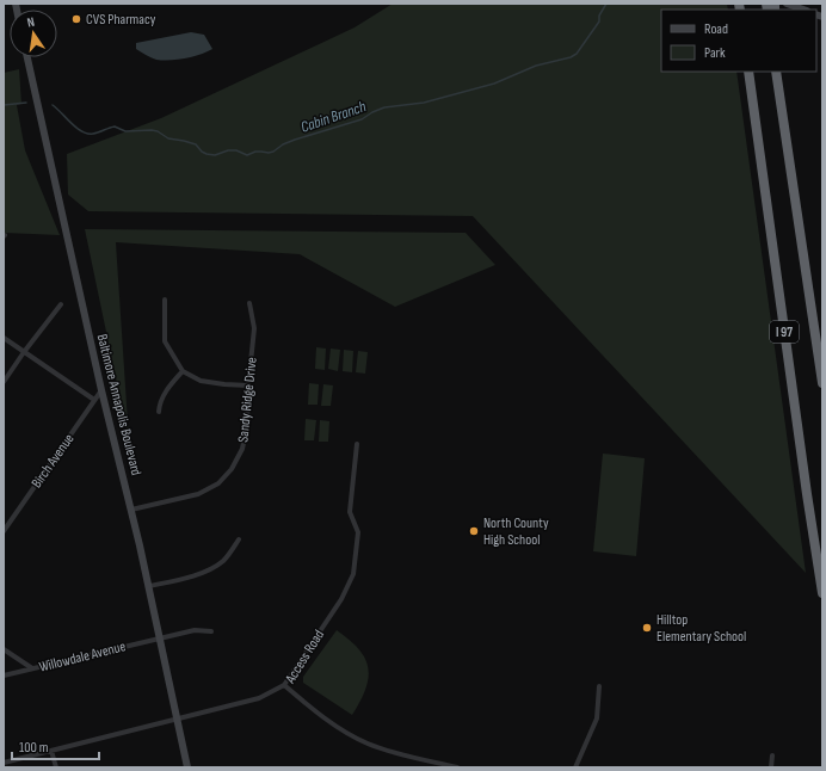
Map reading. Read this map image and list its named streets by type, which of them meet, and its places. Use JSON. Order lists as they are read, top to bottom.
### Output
{
  "streets": {
    "highway": ["I 97"],
    "main road": ["Baltimore Annapolis Boulevard"],
    "street": [
      "Sandy Ridge Drive",
      "Birch Avenue",
      "Willowdale Avenue",
      "Access Road"
    ]
  },
  "crossings": [
    ["Sandy Ridge Drive", "Baltimore Annapolis Boulevard"],
    ["Baltimore Annapolis Boulevard", "Birch Avenue"],
    ["Baltimore Annapolis Boulevard", "Willowdale Avenue"]
  ],
  "water": ["Cabin Branch"],
  "places": ["CVS Pharmacy", "North County High School", "Hilltop Elementary School"],
  "legend": ["Road", "Park"],
  "scale_bar": "100 m",
  "north": "top"
}
